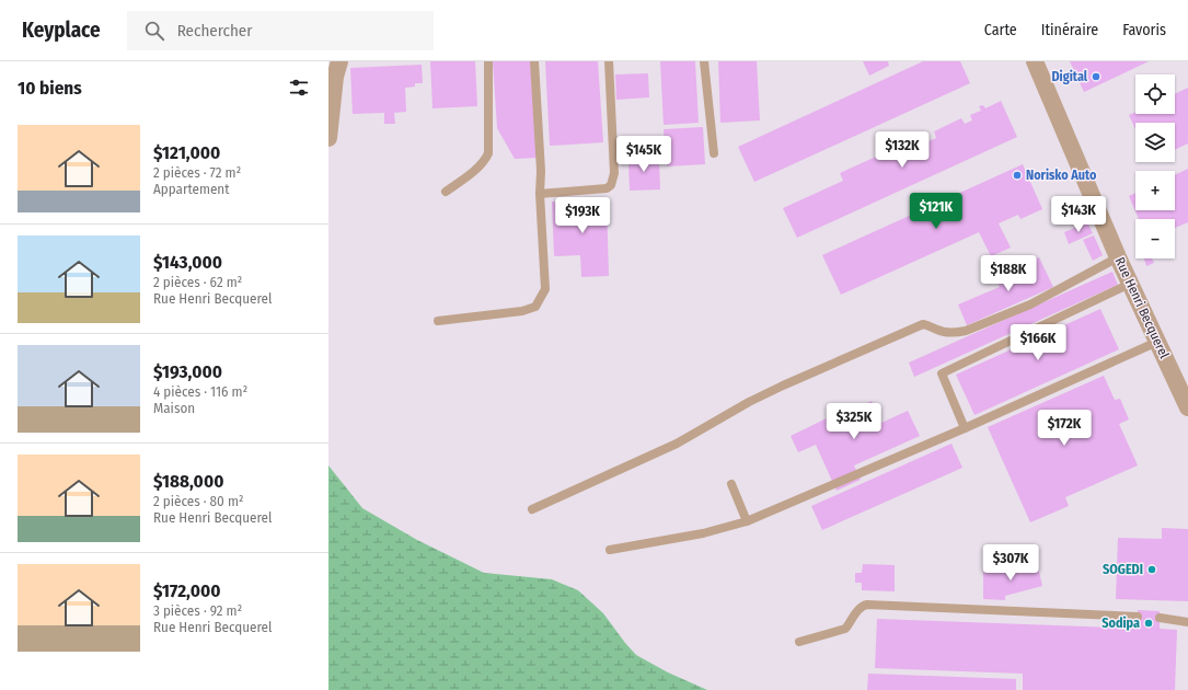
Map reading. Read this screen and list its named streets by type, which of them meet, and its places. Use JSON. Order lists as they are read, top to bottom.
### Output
{
  "streets": {
    "street": ["Rue Henri Becquerel"]
  },
  "places": [
    "Digital",
    "Norisko Auto",
    "SOGEDI",
    "Sodipa"
  ],
  "page": {
    "header": "Keyplace",
    "search": "Rechercher",
    "nav": ["Carte", "Itinéraire", "Favoris"],
    "heading": "10 biens",
    "map_buttons": ["+", "−"],
    "list": [
      {
        "name": "$121,000",
        "note": "2 pièces · 72 m² · Appartement"
      },
      {
        "name": "$143,000",
        "note": "2 pièces · 62 m² · Rue Henri Becquerel"
      },
      {
        "name": "$193,000",
        "note": "4 pièces · 116 m² · Maison"
      },
      {
        "name": "$188,000",
        "note": "2 pièces · 80 m² · Rue Henri Becquerel"
      },
      {
        "name": "$172,000",
        "note": "3 pièces · 92 m² · Rue Henri Becquerel"
      }
    ],
    "price": [
      "$132K",
      "$145K",
      "$121K",
      "$143K",
      "$193K",
      "$188K",
      "$166K",
      "$325K",
      "$172K",
      "$307K"
    ]
  }
}
